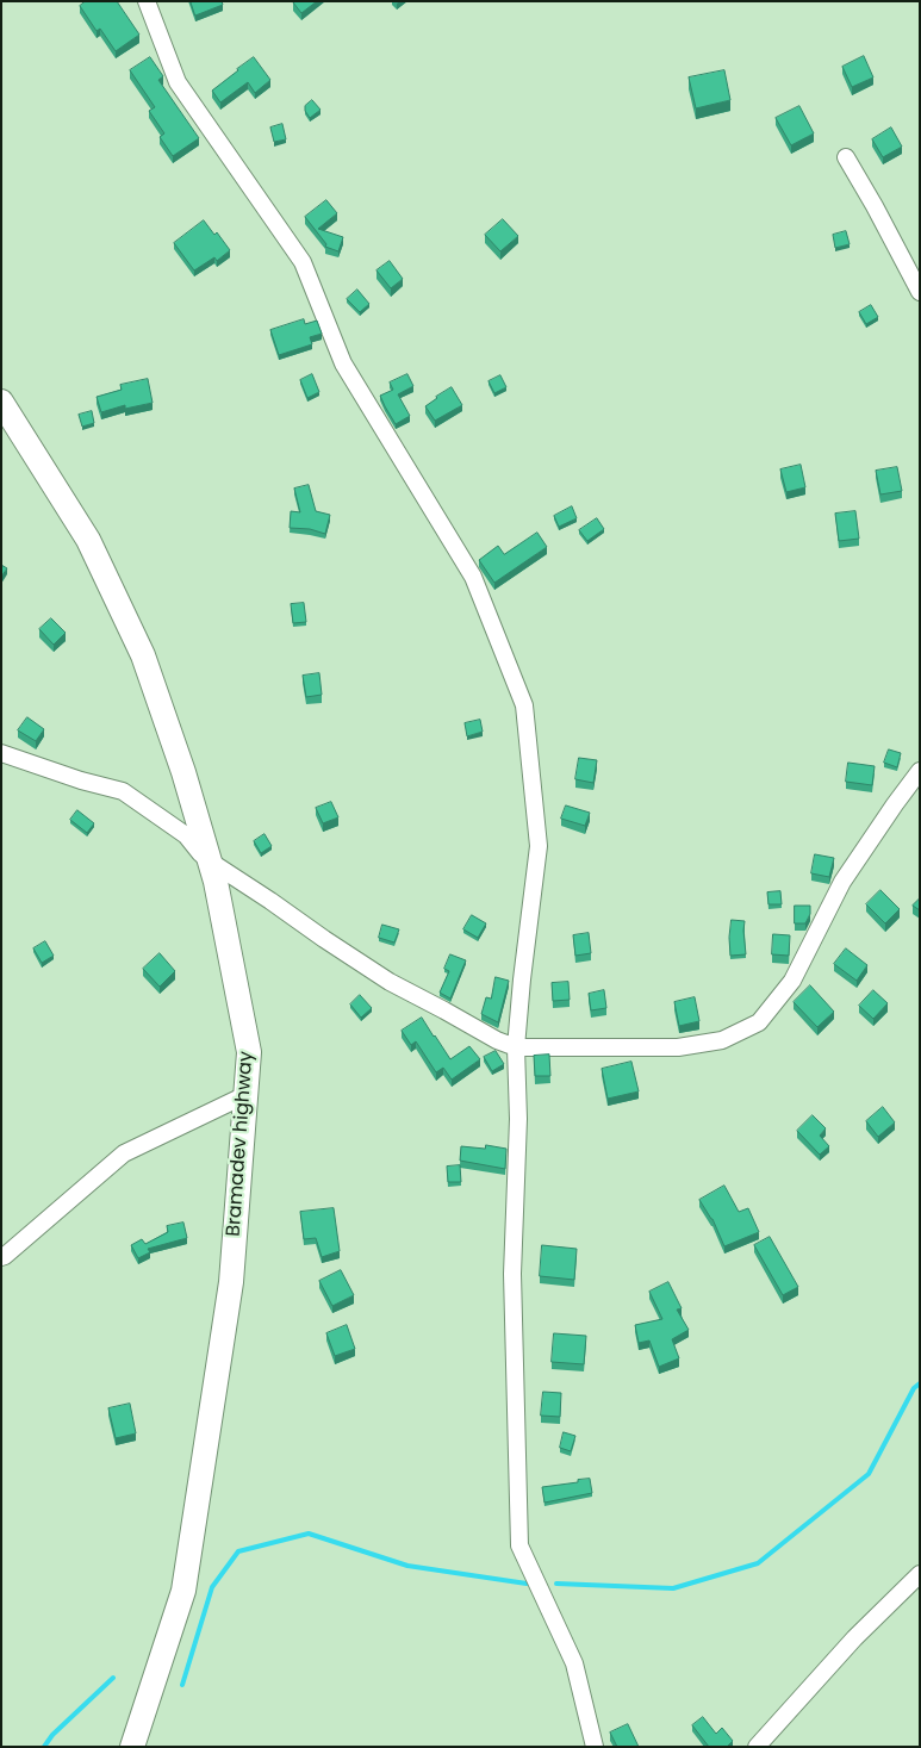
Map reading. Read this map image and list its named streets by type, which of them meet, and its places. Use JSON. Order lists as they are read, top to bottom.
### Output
{
  "streets": {
    "street": ["Bramadev highway"]
  }
}
